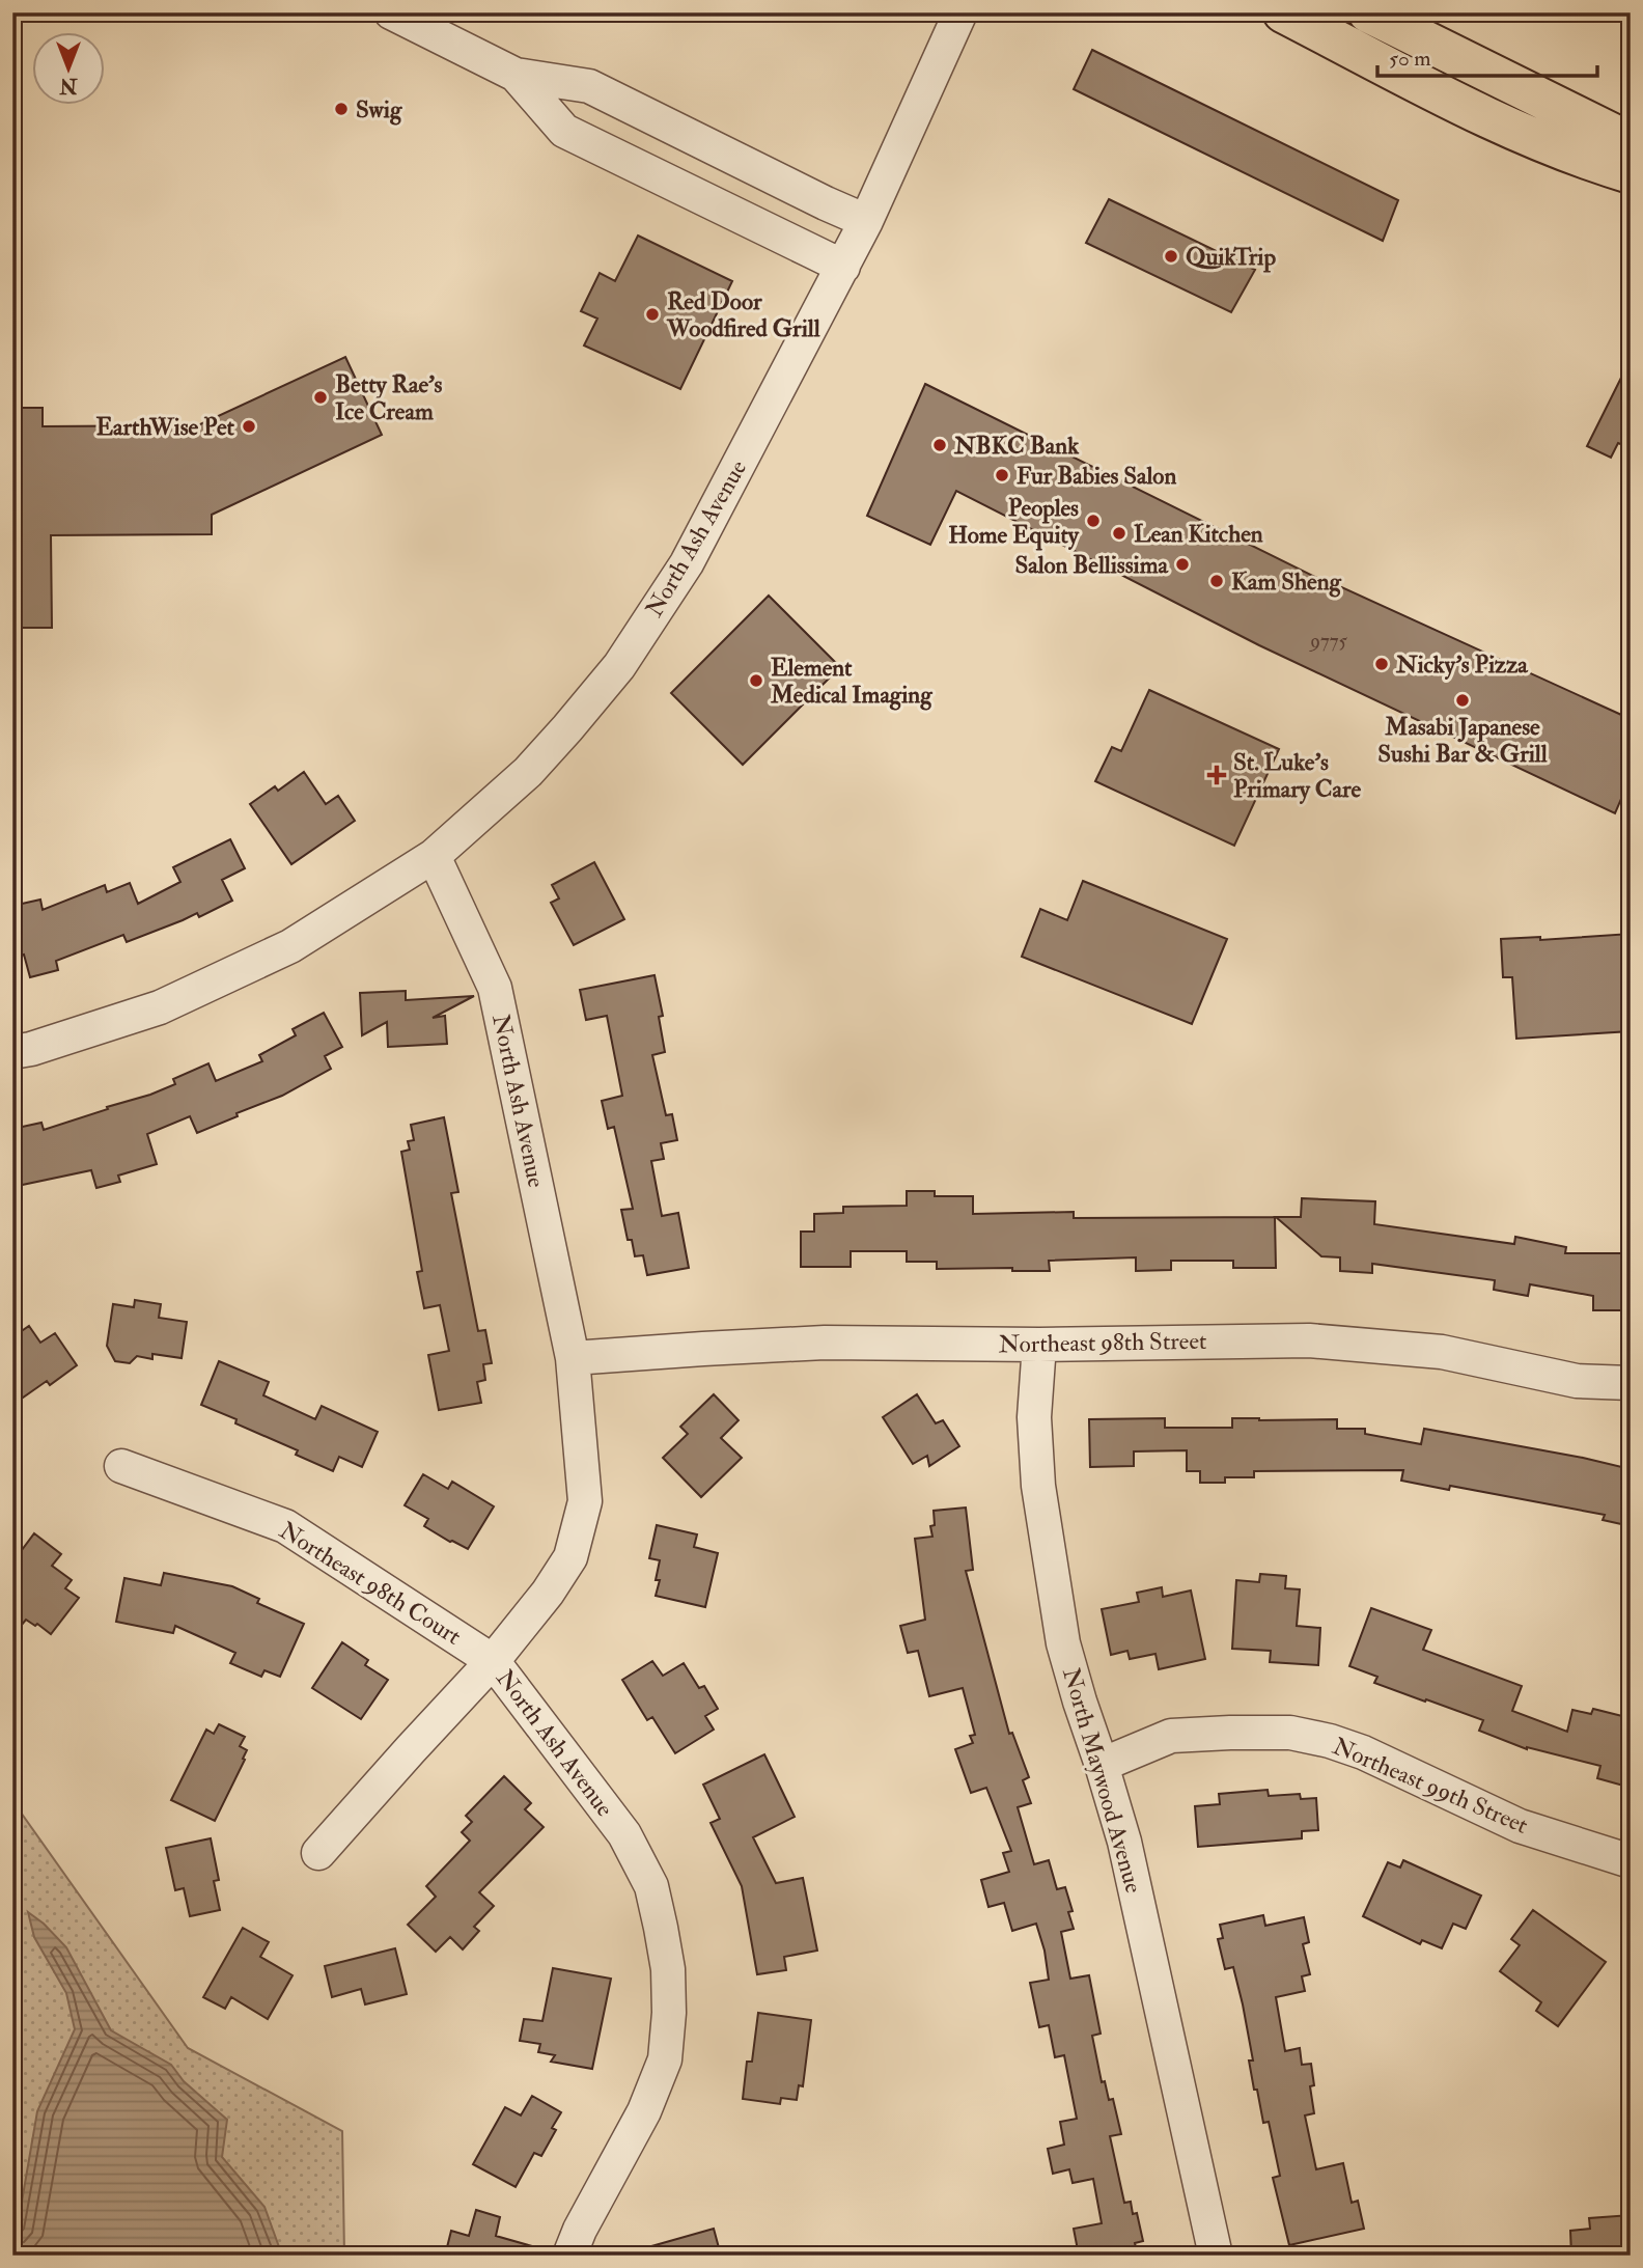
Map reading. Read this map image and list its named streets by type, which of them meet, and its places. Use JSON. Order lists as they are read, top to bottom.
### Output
{
  "streets": {
    "street": [
      "North Ash Avenue",
      "Northeast 98th Street",
      "Northeast 98th Court",
      "North Maywood Avenue",
      "Northeast 99th Street"
    ]
  },
  "crossings": [
    ["North Ash Avenue", "Northeast 98th Street"],
    ["North Ash Avenue", "Northeast 98th Court"],
    ["Northeast 98th Street", "North Maywood Avenue"],
    ["North Maywood Avenue", "Northeast 99th Street"]
  ],
  "places": {
    "other": [
      "Swig",
      "QuikTrip",
      "Red Door Woodfired Grill",
      "Betty Rae's Ice Cream",
      "EarthWise Pet",
      "NBKC Bank",
      "Fur Babies Salon",
      "Peoples Home Equity",
      "Lean Kitchen",
      "Salon Bellissima",
      "Kam Sheng",
      "Nicky's Pizza",
      "Element Medical Imaging",
      "Masabi Japanese Sushi Bar & Grill"
    ],
    "health": ["St. Luke's Primary Care"]
  },
  "house_numbers": ["9775"],
  "scale_bar": "50 m",
  "north": "bottom"
}
